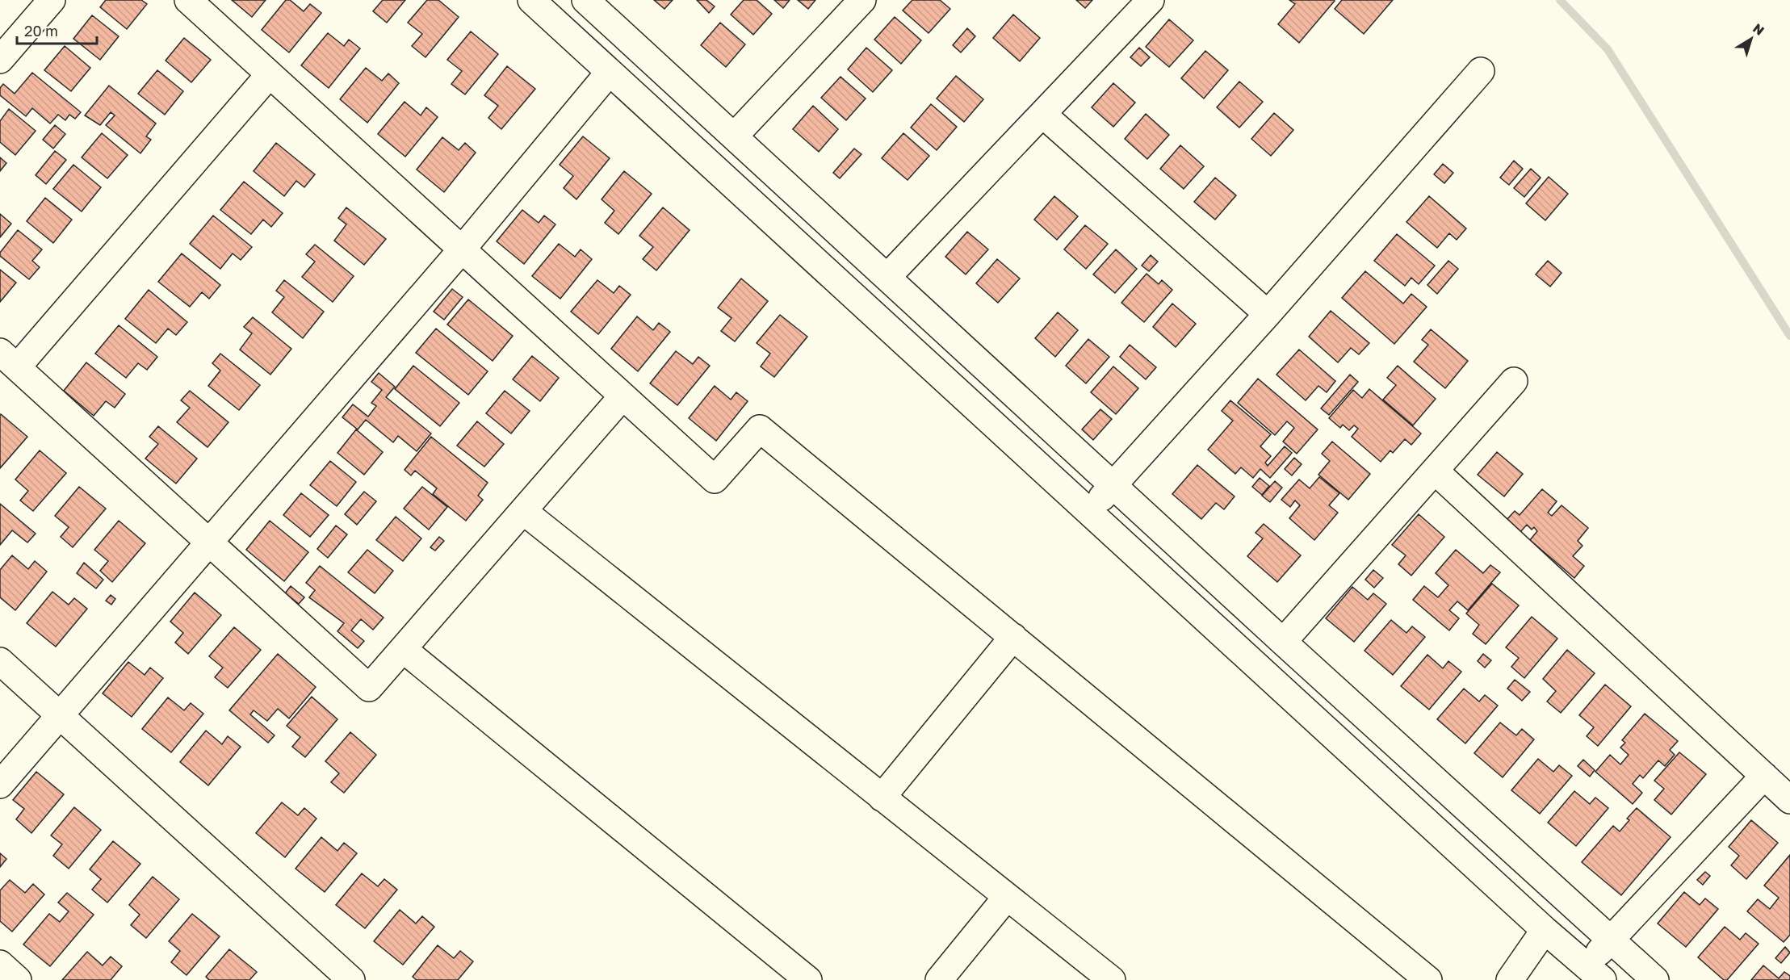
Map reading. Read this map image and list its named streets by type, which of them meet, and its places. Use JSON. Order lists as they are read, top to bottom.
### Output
{
  "scale_bar": "20 m",
  "north": "top right"
}
